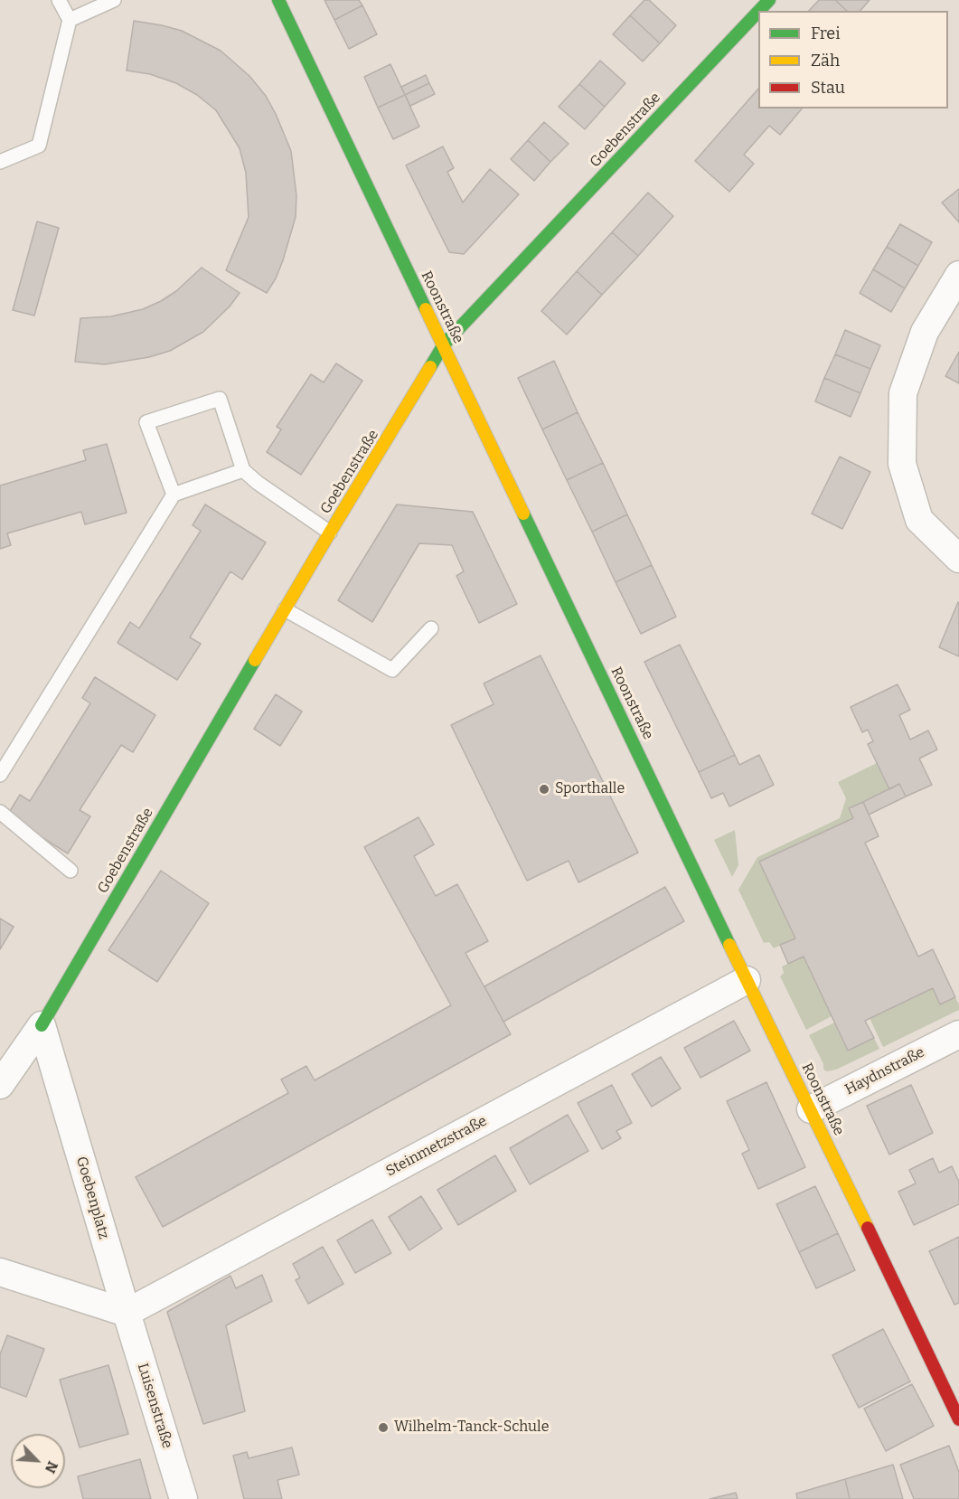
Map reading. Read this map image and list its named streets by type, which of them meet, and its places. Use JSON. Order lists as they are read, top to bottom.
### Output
{
  "streets": {
    "street": [
      "Goebenstraße",
      "Roonstraße",
      "Haydnstraße",
      "Steinmetzstraße",
      "Goebenplatz",
      "Luisenstraße"
    ]
  },
  "crossings": [
    ["Goebenstraße", "Roonstraße"],
    ["Goebenstraße", "Goebenplatz"],
    ["Roonstraße", "Haydnstraße"],
    ["Roonstraße", "Steinmetzstraße"],
    ["Steinmetzstraße", "Goebenplatz"],
    ["Steinmetzstraße", "Luisenstraße"],
    ["Goebenplatz", "Luisenstraße"]
  ],
  "places": ["Sporthalle", "Wilhelm-Tanck-Schule"],
  "legend": ["Frei", "Zäh", "Stau"],
  "north": "bottom right"
}
